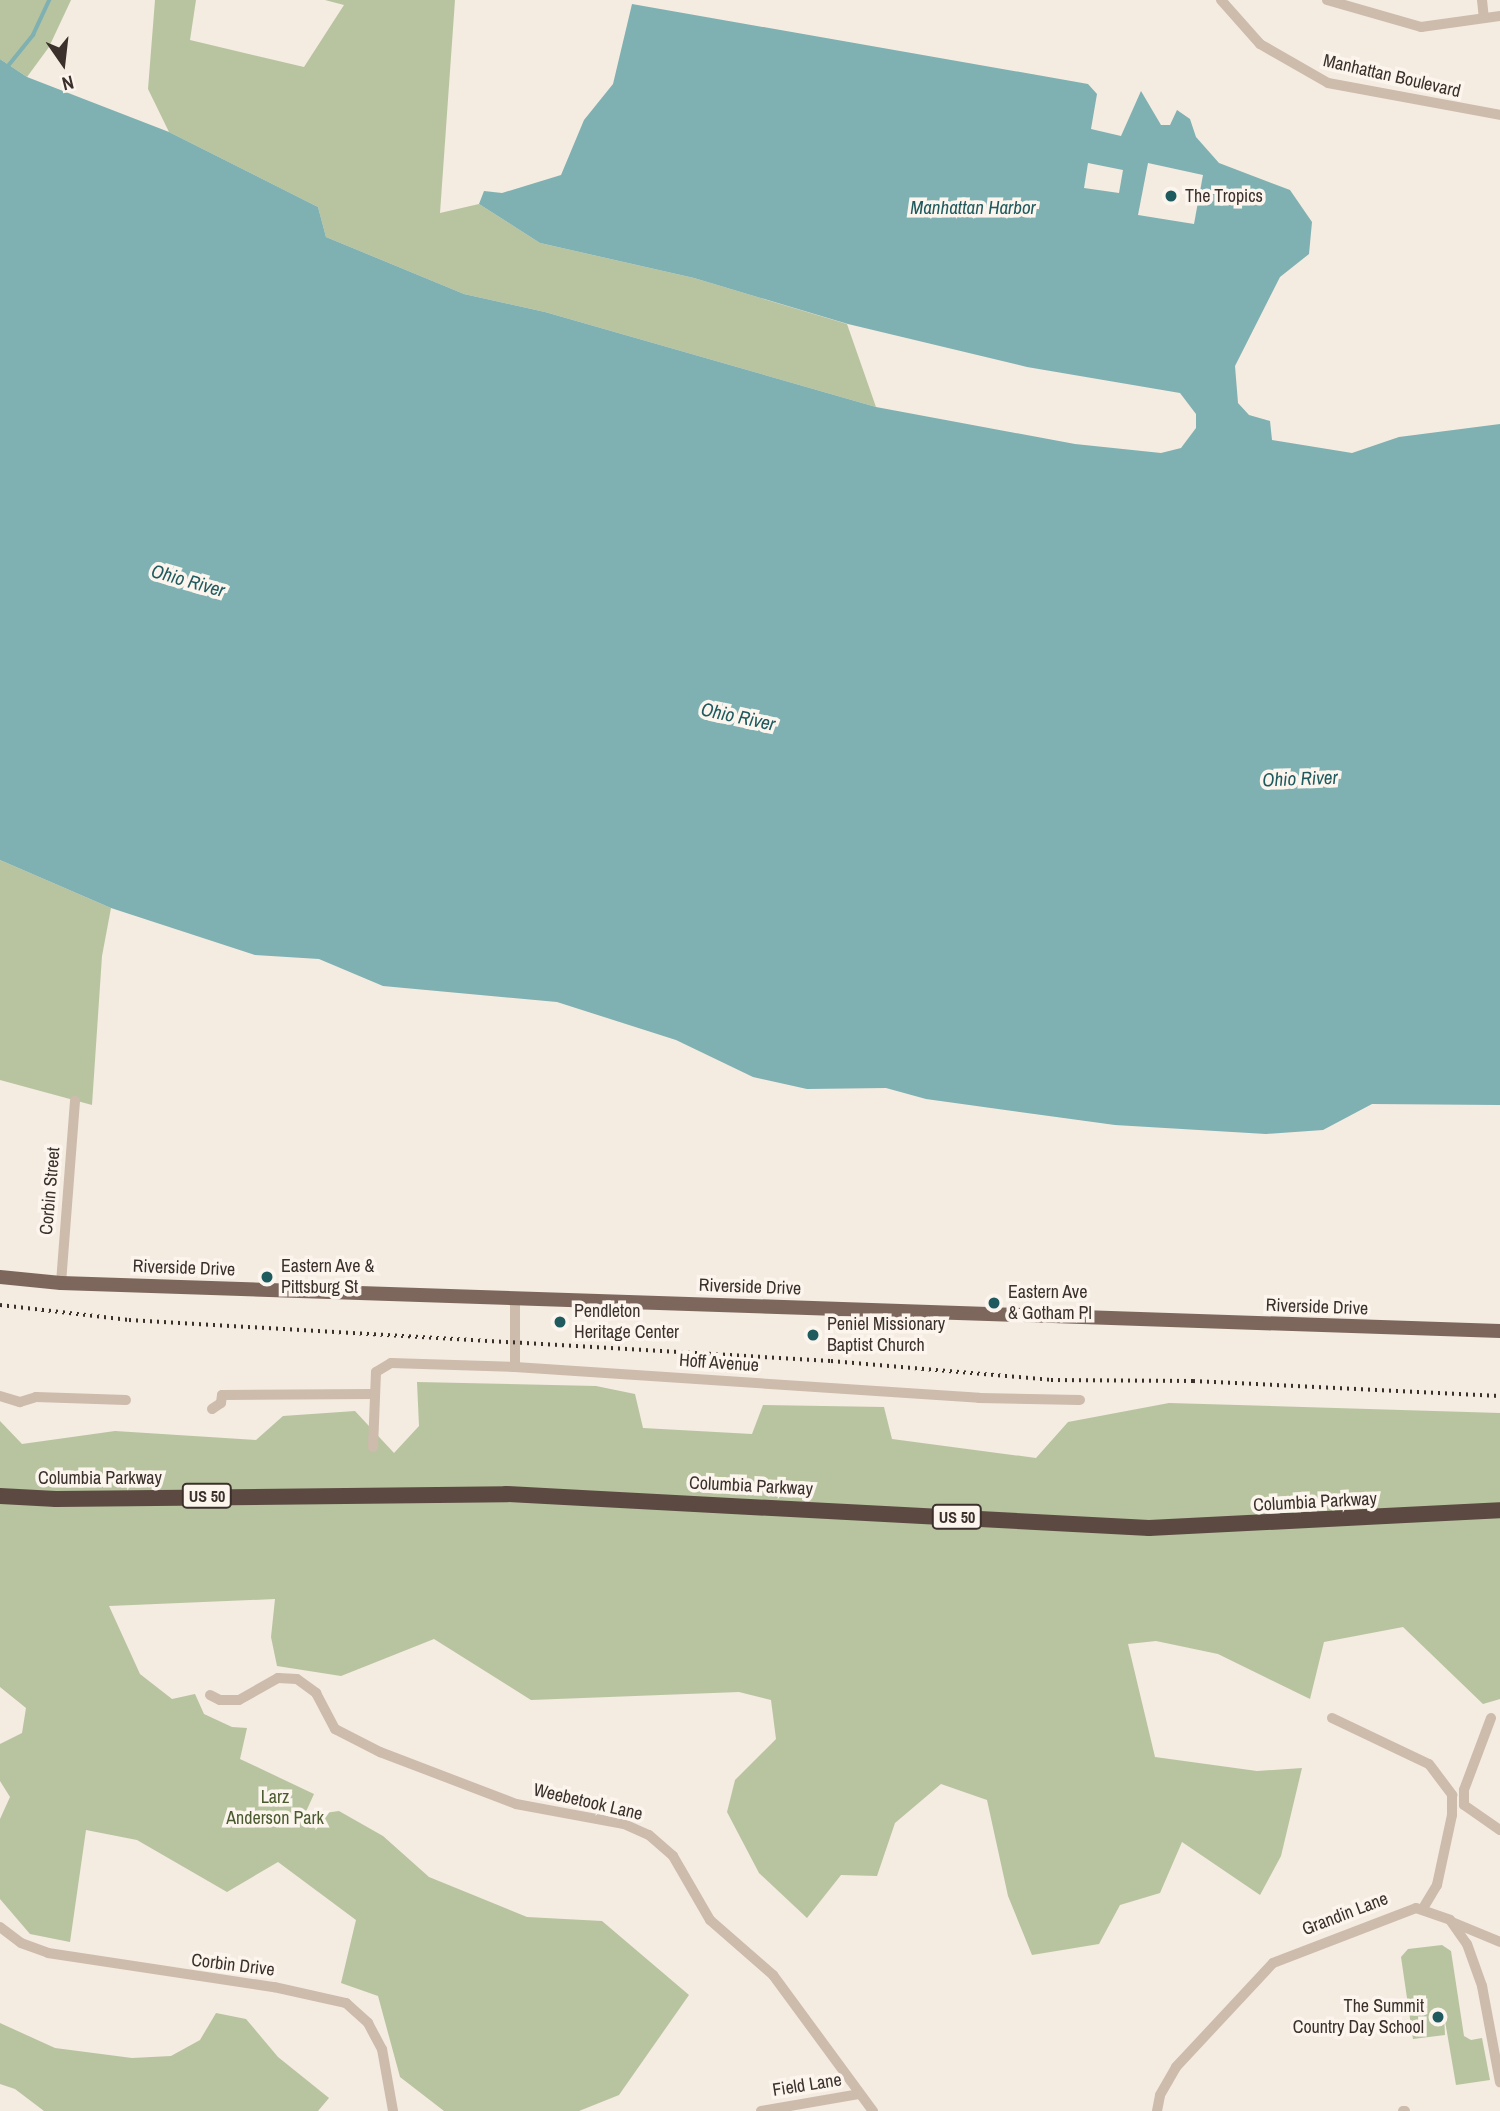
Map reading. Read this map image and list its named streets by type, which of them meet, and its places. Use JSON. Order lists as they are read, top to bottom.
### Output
{
  "streets": {
    "highway": ["Columbia Parkway", "US 50"],
    "main road": ["Riverside Drive"],
    "street": [
      "Manhattan Boulevard",
      "Corbin Street",
      "Hoff Avenue",
      "Weebetook Lane",
      "Grandin Lane",
      "Corbin Drive",
      "Field Lane"
    ]
  },
  "crossings": [
    ["Corbin Street", "Riverside Drive"],
    ["Weebetook Lane", "Field Lane"]
  ],
  "water": ["Manhattan Harbor", "Ohio River"],
  "parks": ["Larz Anderson Park"],
  "places": [
    "The Tropics",
    "Eastern Ave & Pittsburg St",
    "Eastern Ave & Gotham Pl",
    "Pendleton Heritage Center",
    "Peniel Missionary Baptist Church",
    "The Summit Country Day School"
  ],
  "north": "bottom"
}
